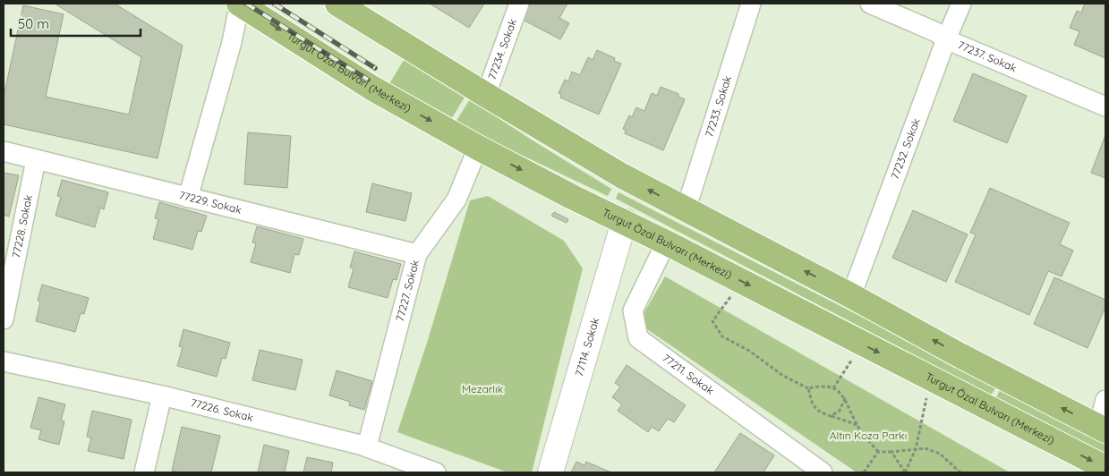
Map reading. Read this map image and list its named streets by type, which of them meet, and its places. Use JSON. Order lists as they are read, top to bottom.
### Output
{
  "streets": {
    "main road": ["Turgut Özal Bulvarı (Merkezi)", "77114. Sokak"],
    "street": [
      "77234. Sokak",
      "77237. Sokak",
      "77233. Sokak",
      "77232. Sokak",
      "77229. Sokak",
      "77228. Sokak",
      "77227. Sokak",
      "77211. Sokak",
      "77226. Sokak"
    ]
  },
  "crossings": [
    ["77237. Sokak", "77232. Sokak"],
    ["Turgut Özal Bulvarı (Merkezi)", "77227. Sokak"],
    ["Turgut Özal Bulvarı (Merkezi)", "77114. Sokak"],
    ["Turgut Özal Bulvarı (Merkezi)", "77211. Sokak"],
    ["77229. Sokak", "77228. Sokak"],
    ["77229. Sokak", "77227. Sokak"],
    ["77227. Sokak", "77226. Sokak"]
  ],
  "parks": ["Mezarlık", "Altın Koza Parkı"],
  "scale_bar": "50 m"
}
